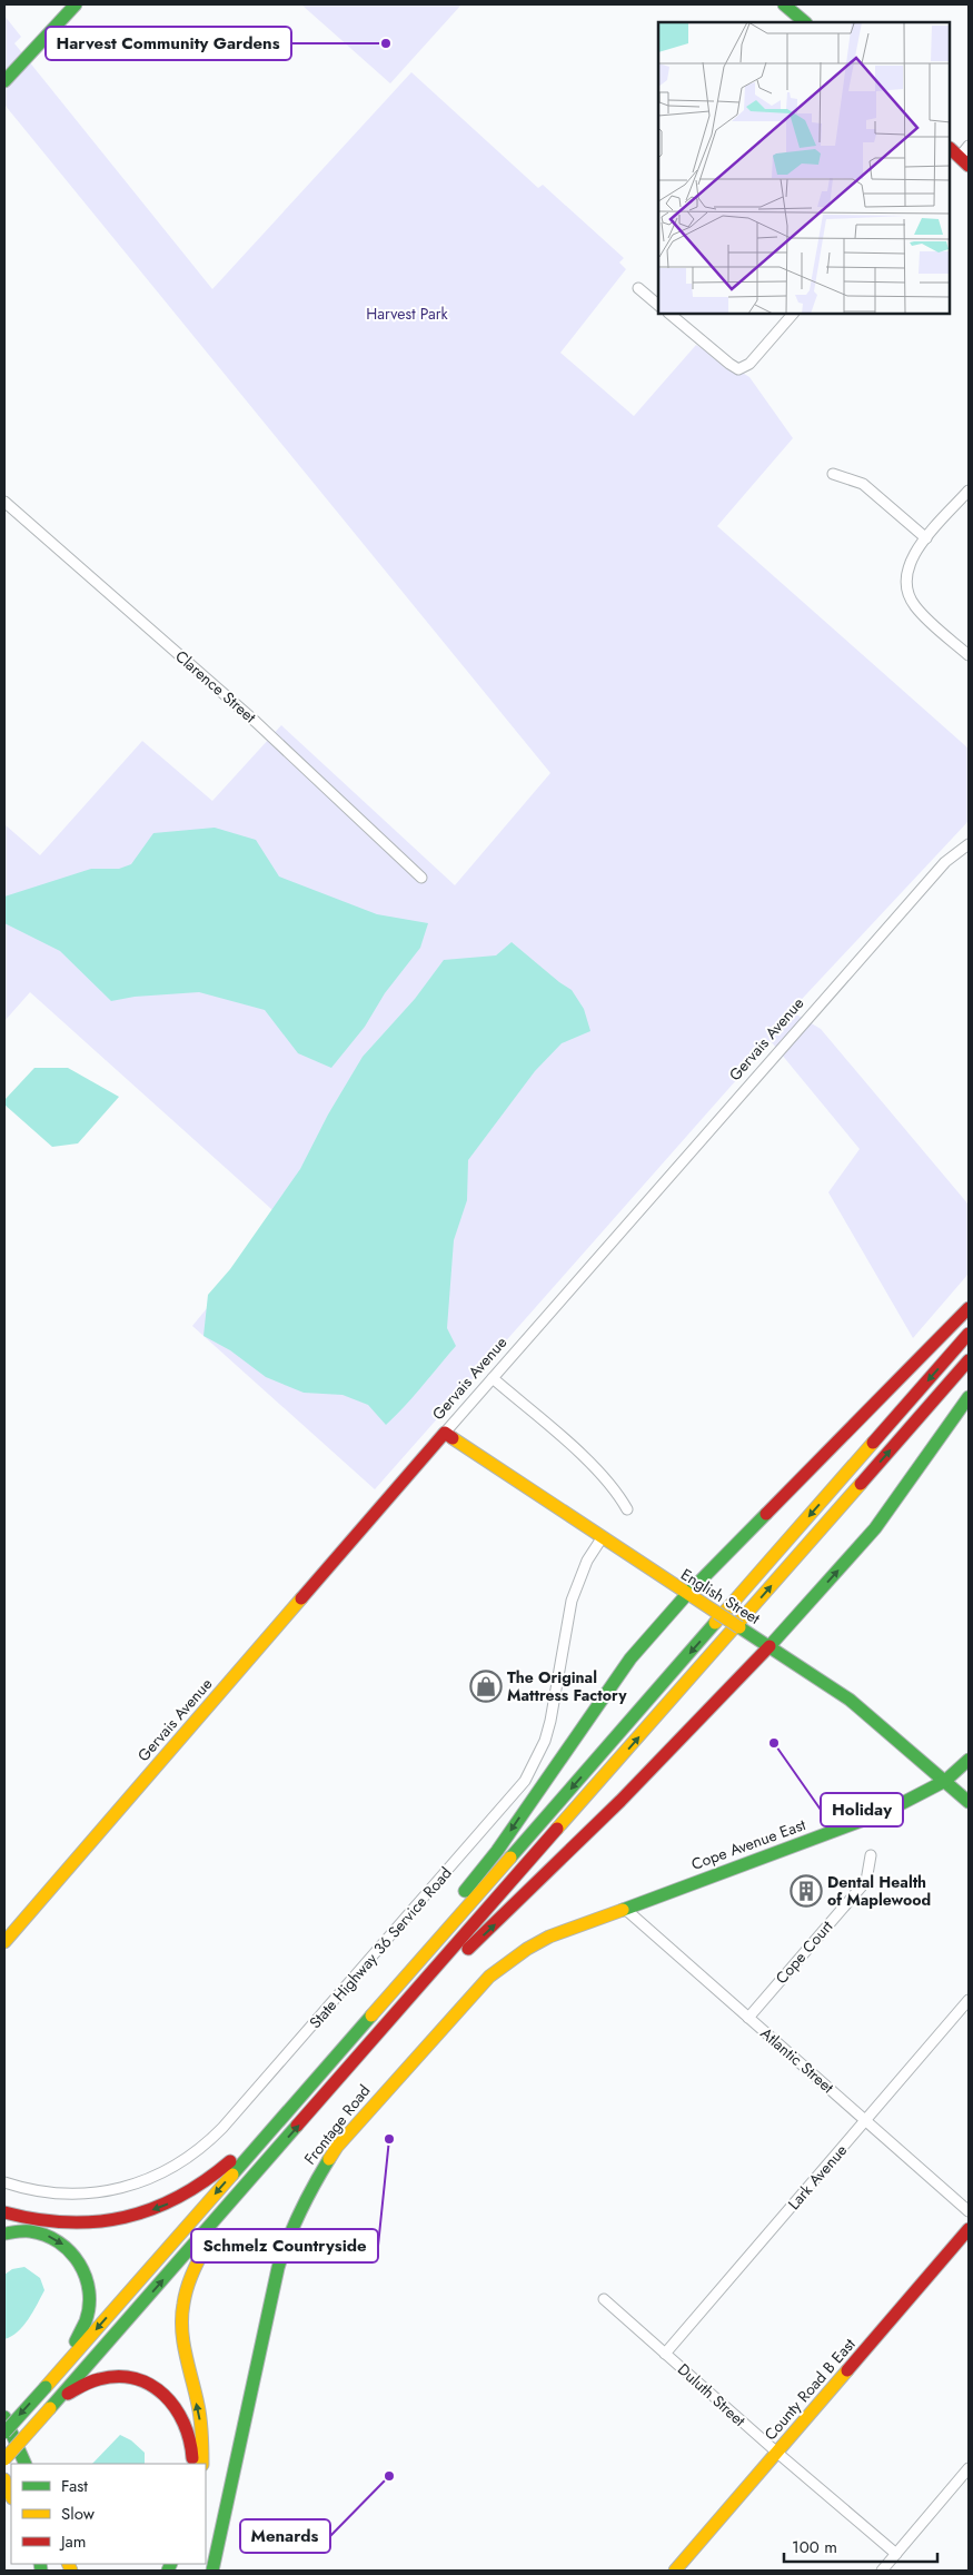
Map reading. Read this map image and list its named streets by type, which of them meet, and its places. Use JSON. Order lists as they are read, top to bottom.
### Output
{
  "streets": {
    "main road": [
      "Gervais Avenue",
      "English Street",
      "Cope Avenue East",
      "Frontage Road",
      "County Road B East"
    ],
    "street": [
      "Clarence Street",
      "State Highway 36 Service Road",
      "Cope Court",
      "Atlantic Street",
      "Lark Avenue",
      "Duluth Street"
    ]
  },
  "crossings": [
    ["Gervais Avenue", "English Street"],
    ["English Street", "Cope Avenue East"],
    ["English Street", "State Highway 36 Service Road"],
    ["Cope Avenue East", "Atlantic Street"],
    ["Cope Avenue East", "Frontage Road"],
    ["Cope Court", "Atlantic Street"],
    ["Atlantic Street", "Frontage Road"],
    ["Atlantic Street", "Lark Avenue"],
    ["Lark Avenue", "Duluth Street"],
    ["County Road B East", "Duluth Street"]
  ],
  "parks": ["Harvest Park"],
  "places": {
    "other": [
      "Harvest Community Gardens",
      "Holiday",
      "Schmelz Countryside",
      "Menards"
    ],
    "shop": ["The Original Mattress Factory"],
    "building": ["Dental Health of Maplewood"]
  },
  "legend": ["Fast", "Slow", "Jam"],
  "scale_bar": "100 m"
}
